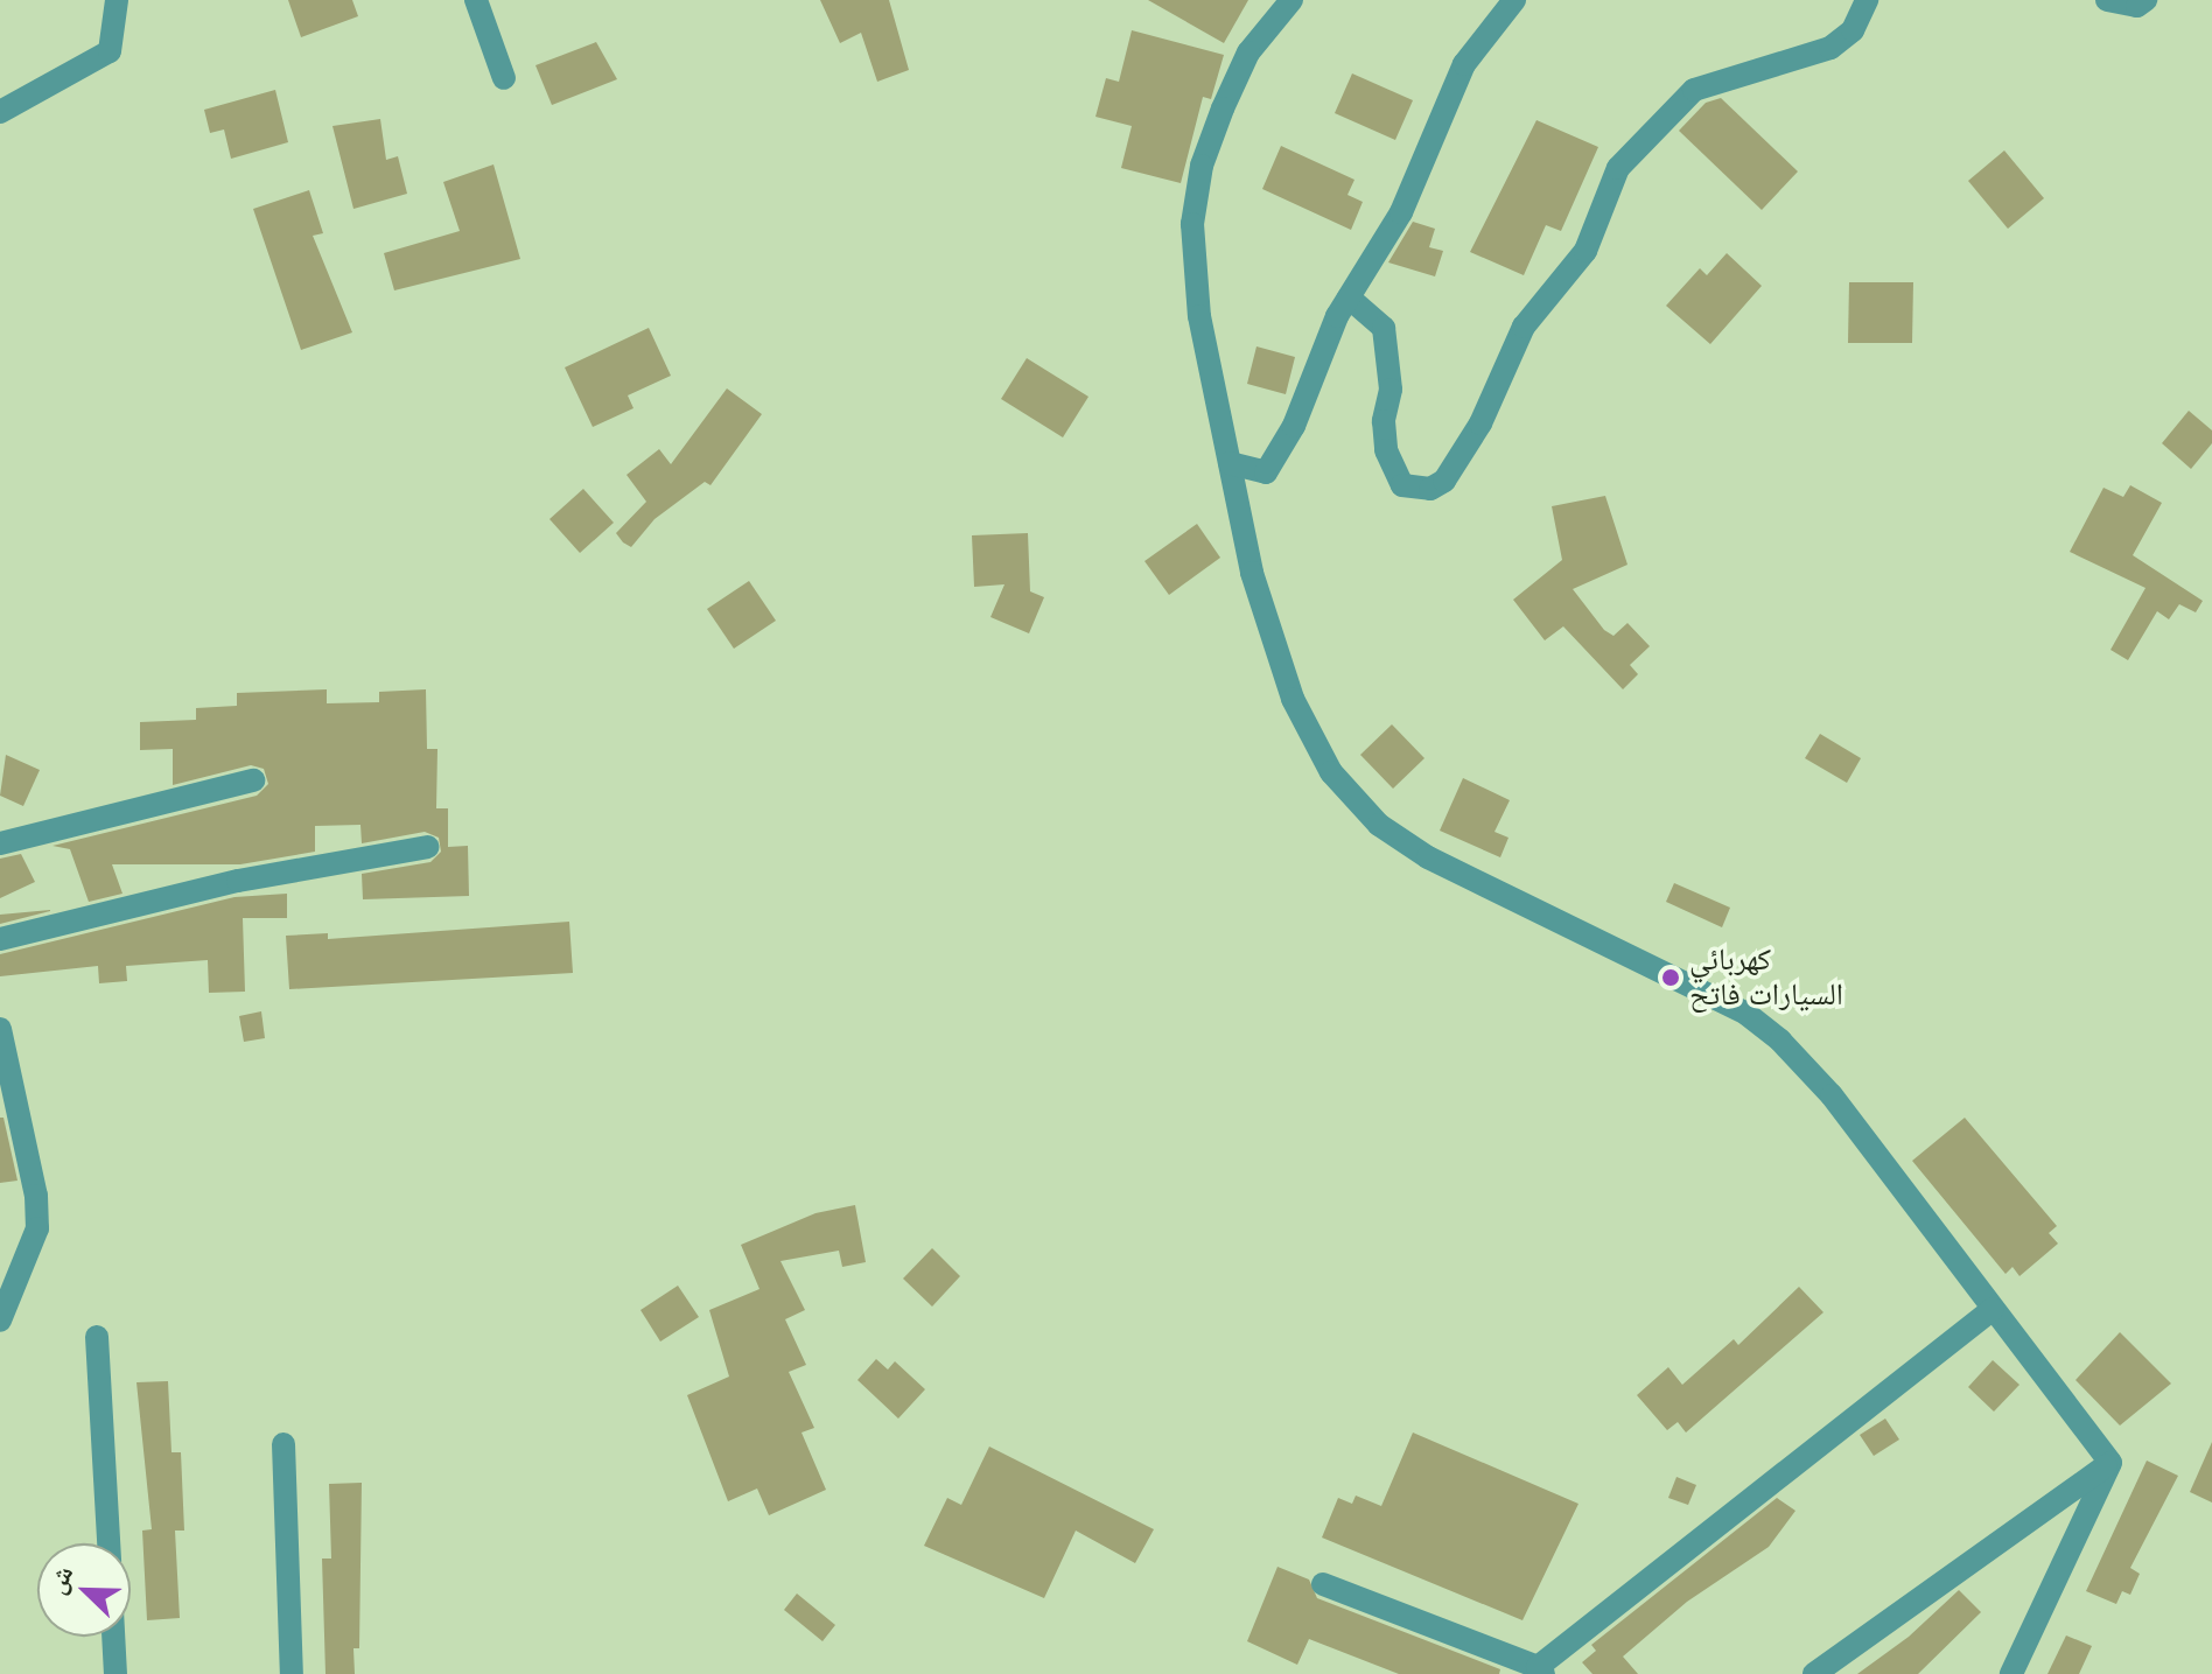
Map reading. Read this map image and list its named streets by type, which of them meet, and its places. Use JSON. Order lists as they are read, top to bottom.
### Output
{
  "places": ["كهربائي السيارات فاتح"],
  "north": "top left"
}
